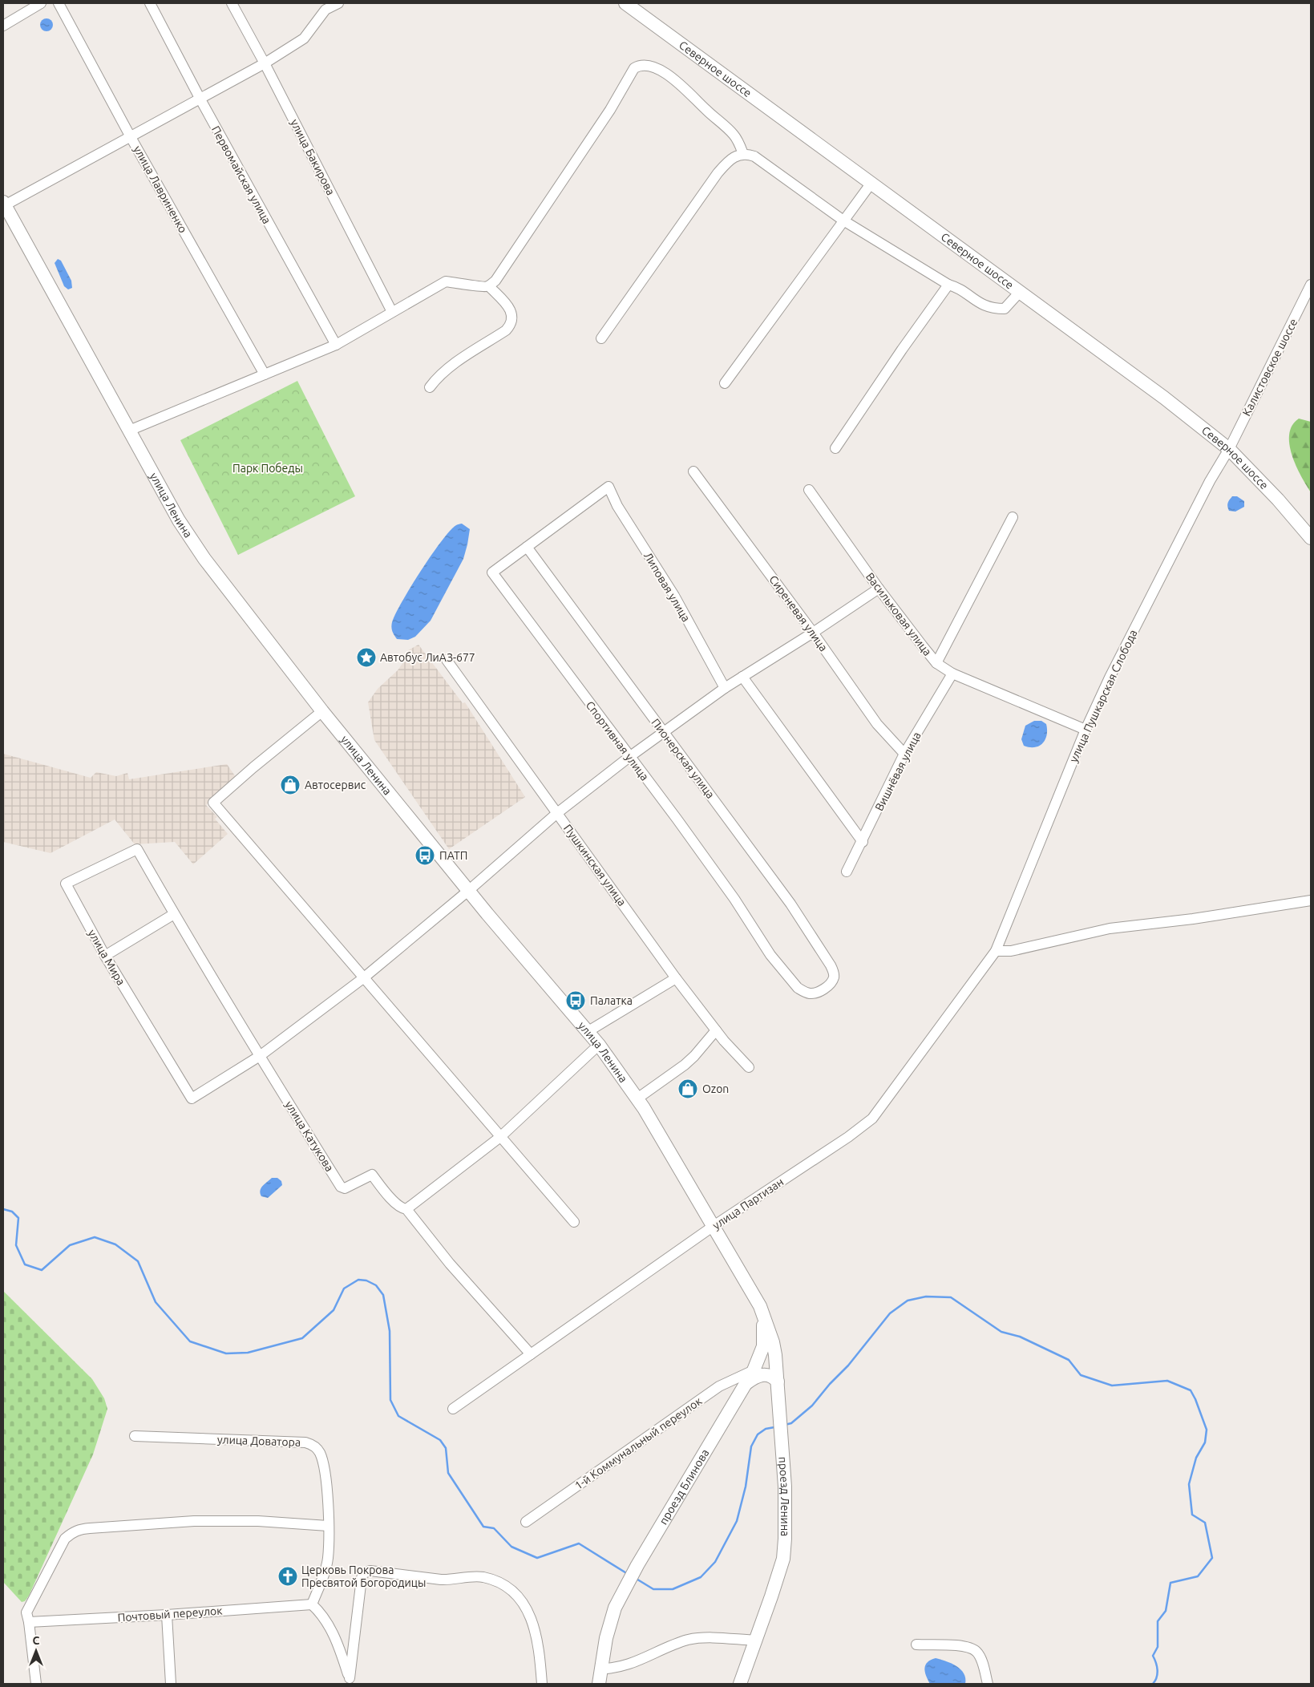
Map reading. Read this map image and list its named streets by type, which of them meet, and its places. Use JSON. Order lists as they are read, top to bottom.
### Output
{
  "streets": {
    "main road": [
      "Северное шоссе",
      "улица Ленина",
      "проезд Блинова",
      "проезд Ленина"
    ],
    "street": [
      "улица Бакирова",
      "Первомайская улица",
      "улица Лавриненко",
      "Калистовское шоссе",
      "Липовая улица",
      "Сиреневая улица",
      "Васильковая улица",
      "улица Пушкарская Слобода",
      "Спортивная улица",
      "Пионерская улица",
      "Вишнёвая улица",
      "Пушкинская улица",
      "улица Мира",
      "улица Катукова",
      "улица Партизан",
      "улица Доватора",
      "1-й Коммунальный переулок",
      "Почтовый переулок"
    ]
  },
  "crossings": [
    ["Северное шоссе", "Калистовское шоссе"],
    ["Северное шоссе", "улица Пушкарская Слобода"],
    ["Калистовское шоссе", "улица Пушкарская Слобода"],
    ["улица Ленина", "улица Партизан"],
    ["улица Ленина", "проезд Блинова"],
    ["улица Ленина", "проезд Ленина"],
    ["Липовая улица", "Спортивная улица"],
    ["Сиреневая улица", "Вишнёвая улица"],
    ["Васильковая улица", "улица Пушкарская Слобода"],
    ["Васильковая улица", "Вишнёвая улица"],
    ["улица Пушкарская Слобода", "улица Партизан"],
    ["Спортивная улица", "Пионерская улица"],
    ["улица Мира", "улица Катукова"],
    ["улица Катукова", "улица Партизан"],
    ["улица Доватора", "Почтовый переулок"],
    ["1-й Коммунальный переулок", "проезд Блинова"],
    ["проезд Блинова", "проезд Ленина"]
  ],
  "parks": ["Парк Победы"],
  "places": {
    "place": ["Автобус ЛиАЗ-677"],
    "shop": ["Автосервис", "Ozon"],
    "bus stop": ["ПАТП", "Палатка"],
    "church": ["Церковь Покрова Пресвятой Богородицы"]
  },
  "north": "top"
}
